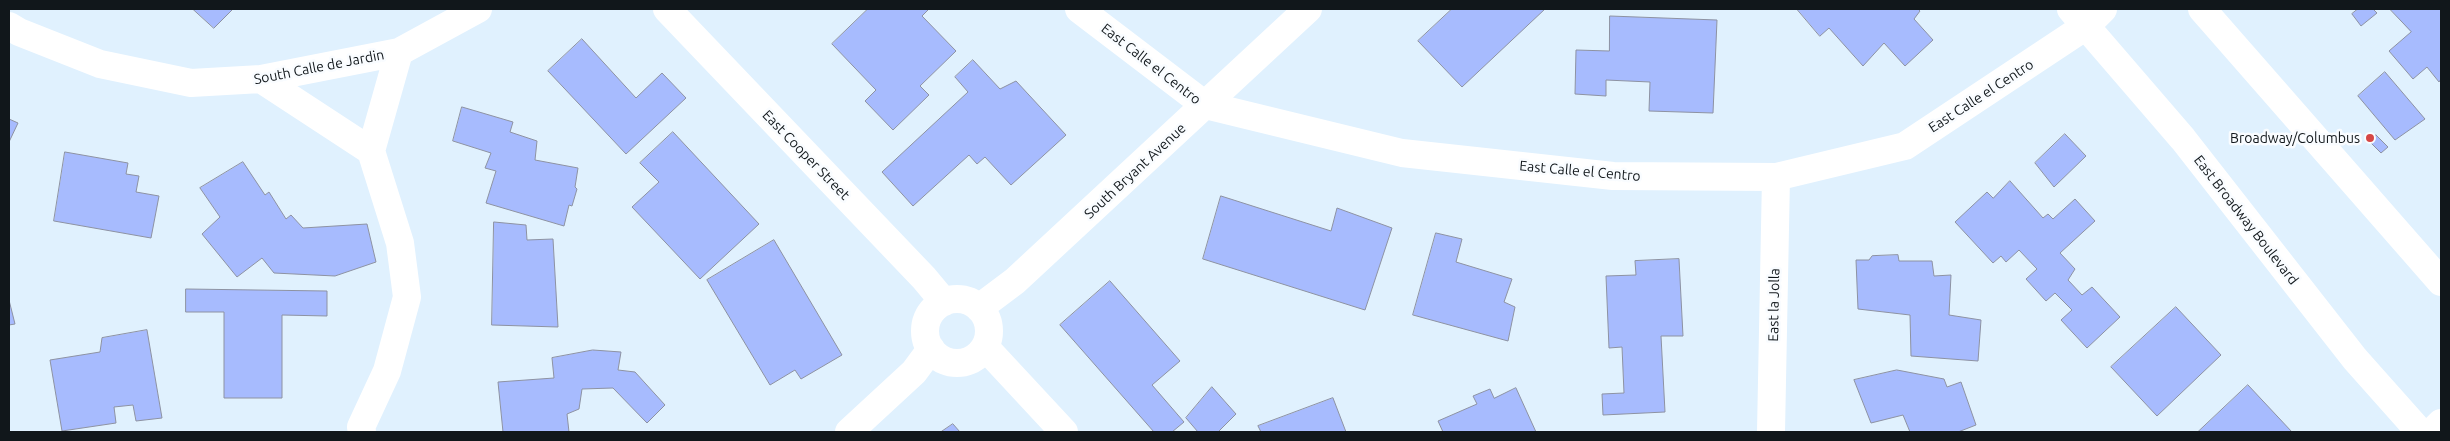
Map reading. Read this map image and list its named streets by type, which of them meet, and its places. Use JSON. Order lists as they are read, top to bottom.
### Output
{
  "streets": {
    "street": [
      "East Calle el Centro",
      "South Calle de Jardin",
      "East Cooper Street",
      "South Bryant Avenue",
      "East Broadway Boulevard",
      "East la Jolla"
    ]
  },
  "crossings": [
    ["East Calle el Centro", "South Bryant Avenue"],
    ["East Calle el Centro", "East Broadway Boulevard"],
    ["East Calle el Centro", "East la Jolla"],
    ["East Cooper Street", "South Bryant Avenue"]
  ],
  "places": ["Broadway/Columbus"]
}
